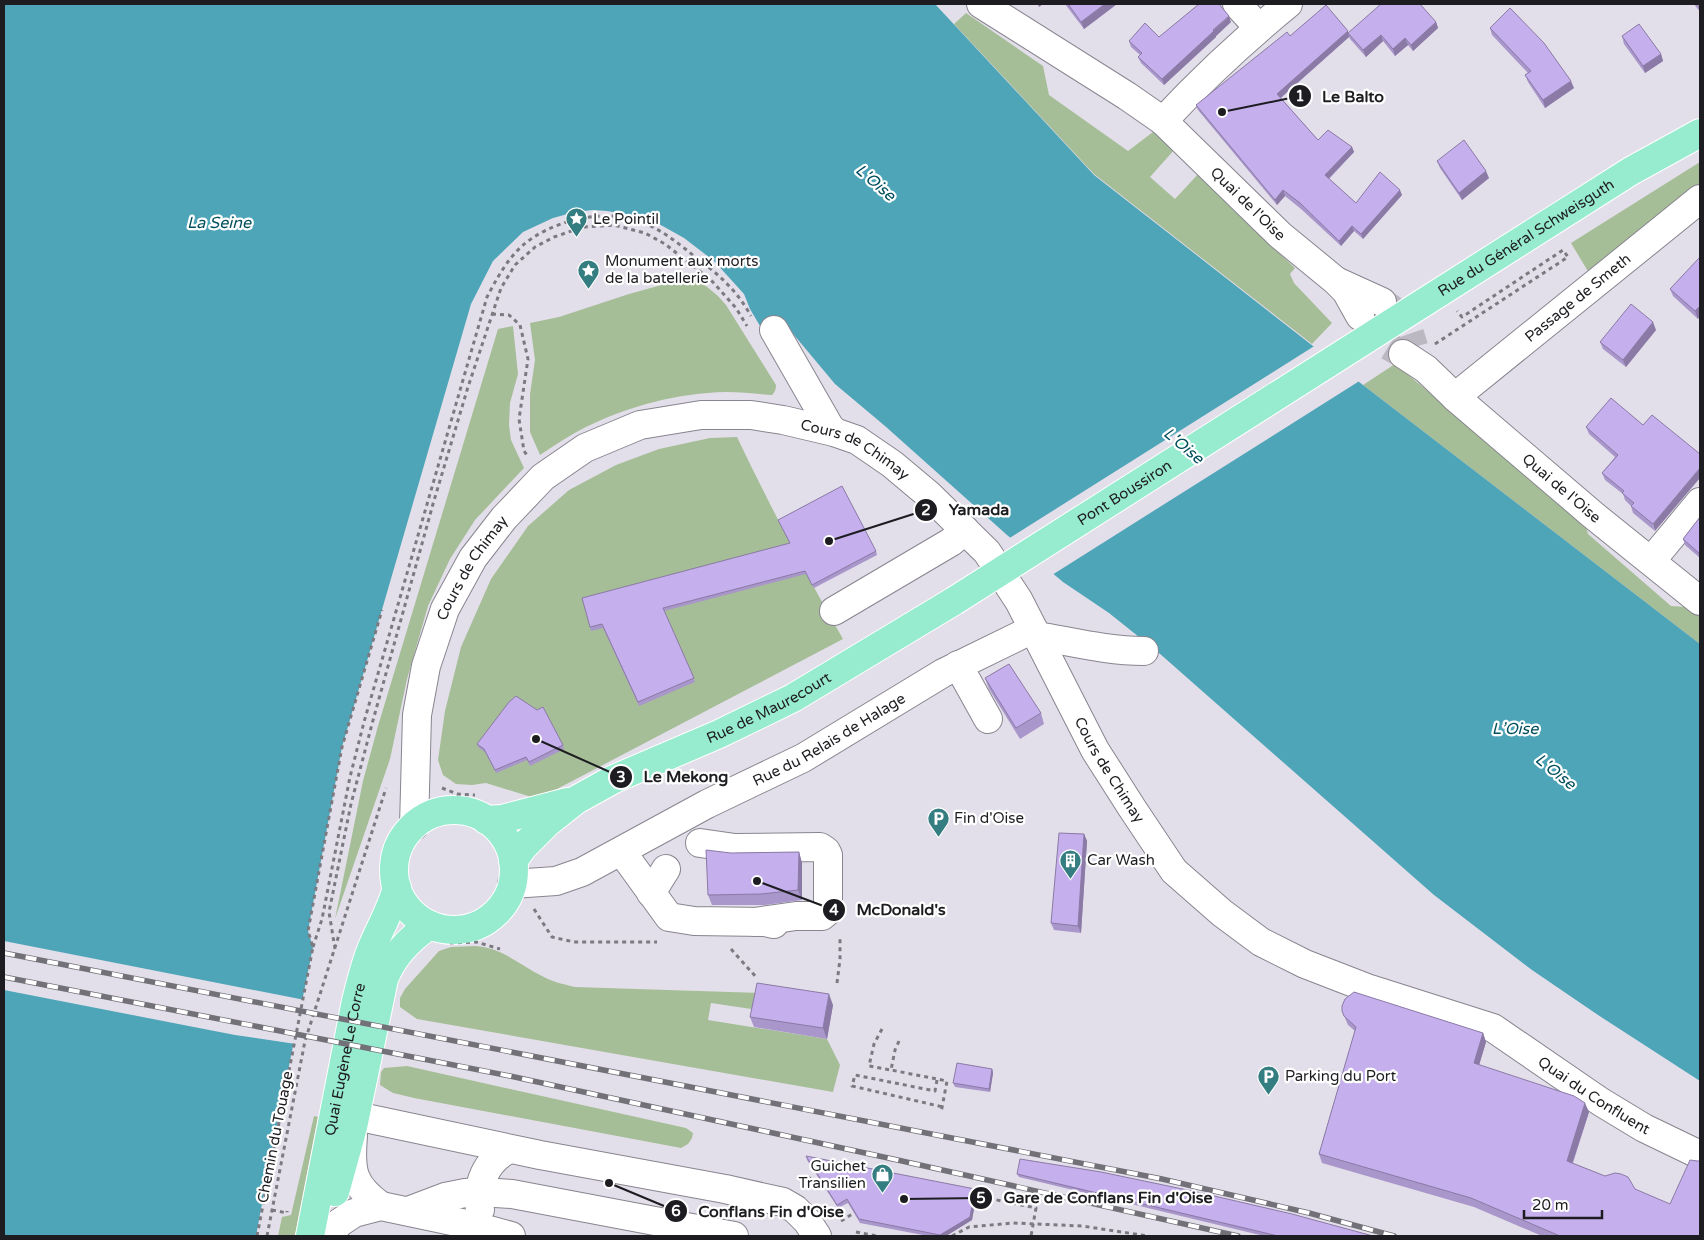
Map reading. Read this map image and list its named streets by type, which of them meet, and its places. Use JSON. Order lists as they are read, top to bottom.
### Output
{
  "streets": {
    "main road": [
      "Rue du Général Schweisguth",
      "Pont Boussiron",
      "Rue de Maurecourt",
      "Quai Eugène Le Corre"
    ],
    "street": [
      "Quai de l'Oise",
      "Passage de Smeth",
      "Cours de Chimay",
      "Rue du Relais de Halage",
      "Quai du Confluent"
    ],
    "path": ["Chemin du Touage"]
  },
  "crossings": [
    ["Quai de l'Oise", "Passage de Smeth"],
    ["Rue du Général Schweisguth", "Pont Boussiron"],
    ["Cours de Chimay", "Rue de Maurecourt"],
    ["Cours de Chimay", "Rue du Relais de Halage"],
    ["Cours de Chimay", "Quai Eugène Le Corre"],
    ["Cours de Chimay", "Quai du Confluent"],
    ["Pont Boussiron", "Rue de Maurecourt"],
    ["Rue de Maurecourt", "Rue du Relais de Halage"],
    ["Rue de Maurecourt", "Quai Eugène Le Corre"],
    ["Rue du Relais de Halage", "Quai Eugène Le Corre"]
  ],
  "water": ["L'Oise", "La Seine", "L’Oise"],
  "places": {
    "other": [
      "Le Balto",
      "Yamada",
      "Le Mekong",
      "McDonald's",
      "Conflans Fin d'Oise",
      "Gare de Conflans Fin d'Oise"
    ],
    "place": ["Le Pointil", "Monument aux morts de la batellerie"],
    "parking": ["Fin d'Oise", "Parking du Port"],
    "building": ["Car Wash"],
    "shop": ["Guichet Transilien"]
  },
  "scale_bar": "20 m"
}
